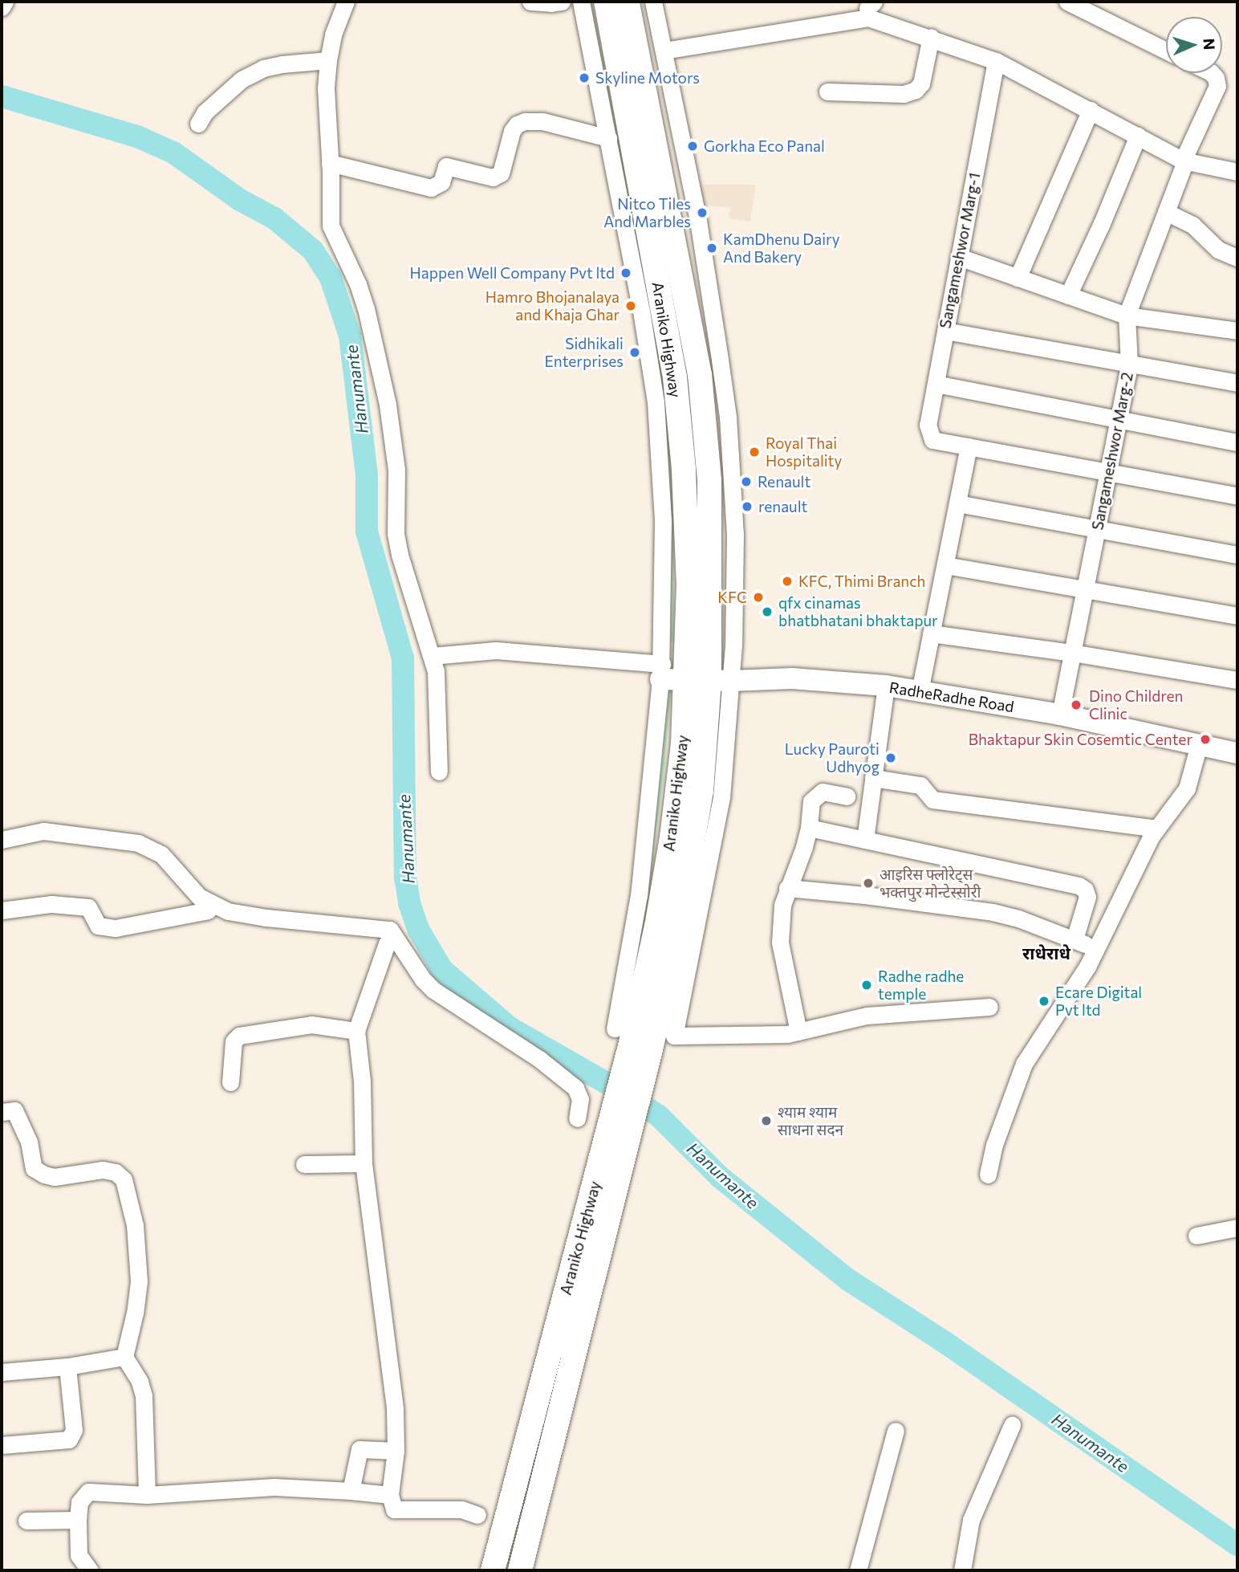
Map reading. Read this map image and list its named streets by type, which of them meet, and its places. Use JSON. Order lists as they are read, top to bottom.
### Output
{
  "streets": {
    "highway": ["Araniko Highway"],
    "main road": ["RadheRadhe Road"],
    "street": ["Sangameshwor Marg-1", "Sangameshwor Marg-2"]
  },
  "crossings": [
    ["Araniko Highway", "RadheRadhe Road"],
    ["Sangameshwor Marg-2", "RadheRadhe Road"]
  ],
  "districts": ["राधेराधे"],
  "water": ["Hanumante"],
  "places": [
    "Skyline Motors",
    "Gorkha Eco Panal",
    "Nitco Tiles And Marbles",
    "KamDhenu Dairy And Bakery",
    "Happen Well Company Pvt ltd",
    "Hamro Bhojanalaya and Khaja Ghar",
    "Sidhikali Enterprises",
    "Royal Thai Hospitality",
    "Renault",
    "renault",
    "KFC, Thimi Branch",
    "KFC",
    "qfx cinamas bhatbhatani bhaktapur",
    "Dino Children Clinic",
    "Bhaktapur Skin Cosemtic Center",
    "Lucky Pauroti Udhyog",
    "आइरिस फ्लोरेट्स भक्तपुर मोन्टेस्सोरी",
    "Radhe radhe temple",
    "Ecare Digital Pvt ltd",
    "श्याम श्याम साधना सदन"
  ],
  "north": "right"
}
